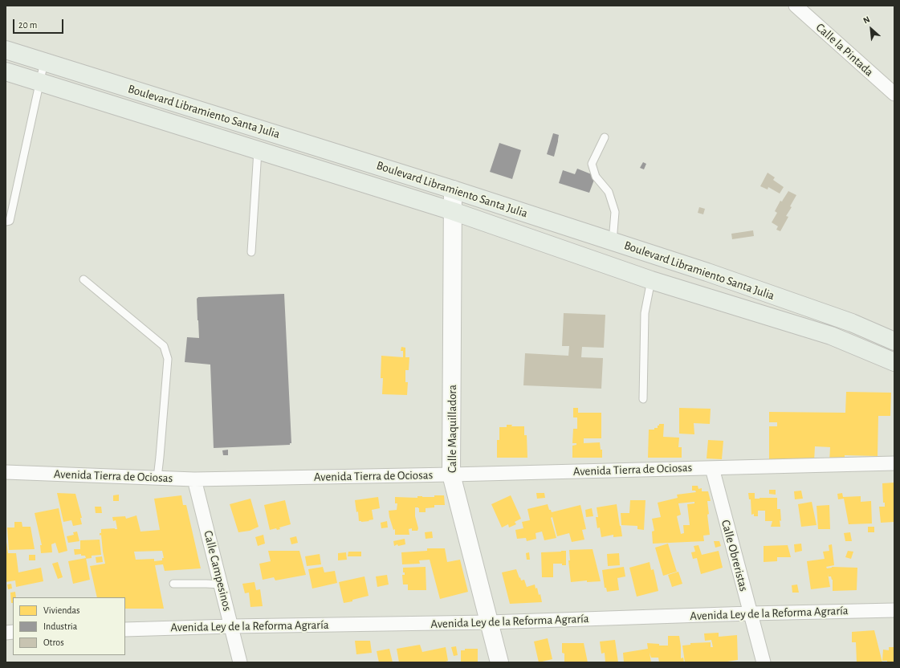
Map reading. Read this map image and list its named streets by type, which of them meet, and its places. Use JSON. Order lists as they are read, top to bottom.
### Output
{
  "streets": {
    "main road": ["Boulevard Libramiento Santa Julia"],
    "street": [
      "Calle la Pintada",
      "Calle Maquilladora",
      "Avenida Tierra de Ociosas",
      "Calle Obreristas",
      "Calle Campesinos",
      "Avenida Ley de la Reforma Agraría"
    ]
  },
  "crossings": [
    ["Boulevard Libramiento Santa Julia", "Calle Maquilladora"],
    ["Calle Maquilladora", "Avenida Tierra de Ociosas"],
    ["Calle Maquilladora", "Avenida Ley de la Reforma Agraría"],
    ["Avenida Tierra de Ociosas", "Calle Obreristas"],
    ["Avenida Tierra de Ociosas", "Calle Campesinos"],
    ["Calle Obreristas", "Avenida Ley de la Reforma Agraría"],
    ["Calle Campesinos", "Avenida Ley de la Reforma Agraría"]
  ],
  "legend": ["Viviendas", "Industria", "Otros"],
  "scale_bar": "20 m",
  "north": "top left"
}
